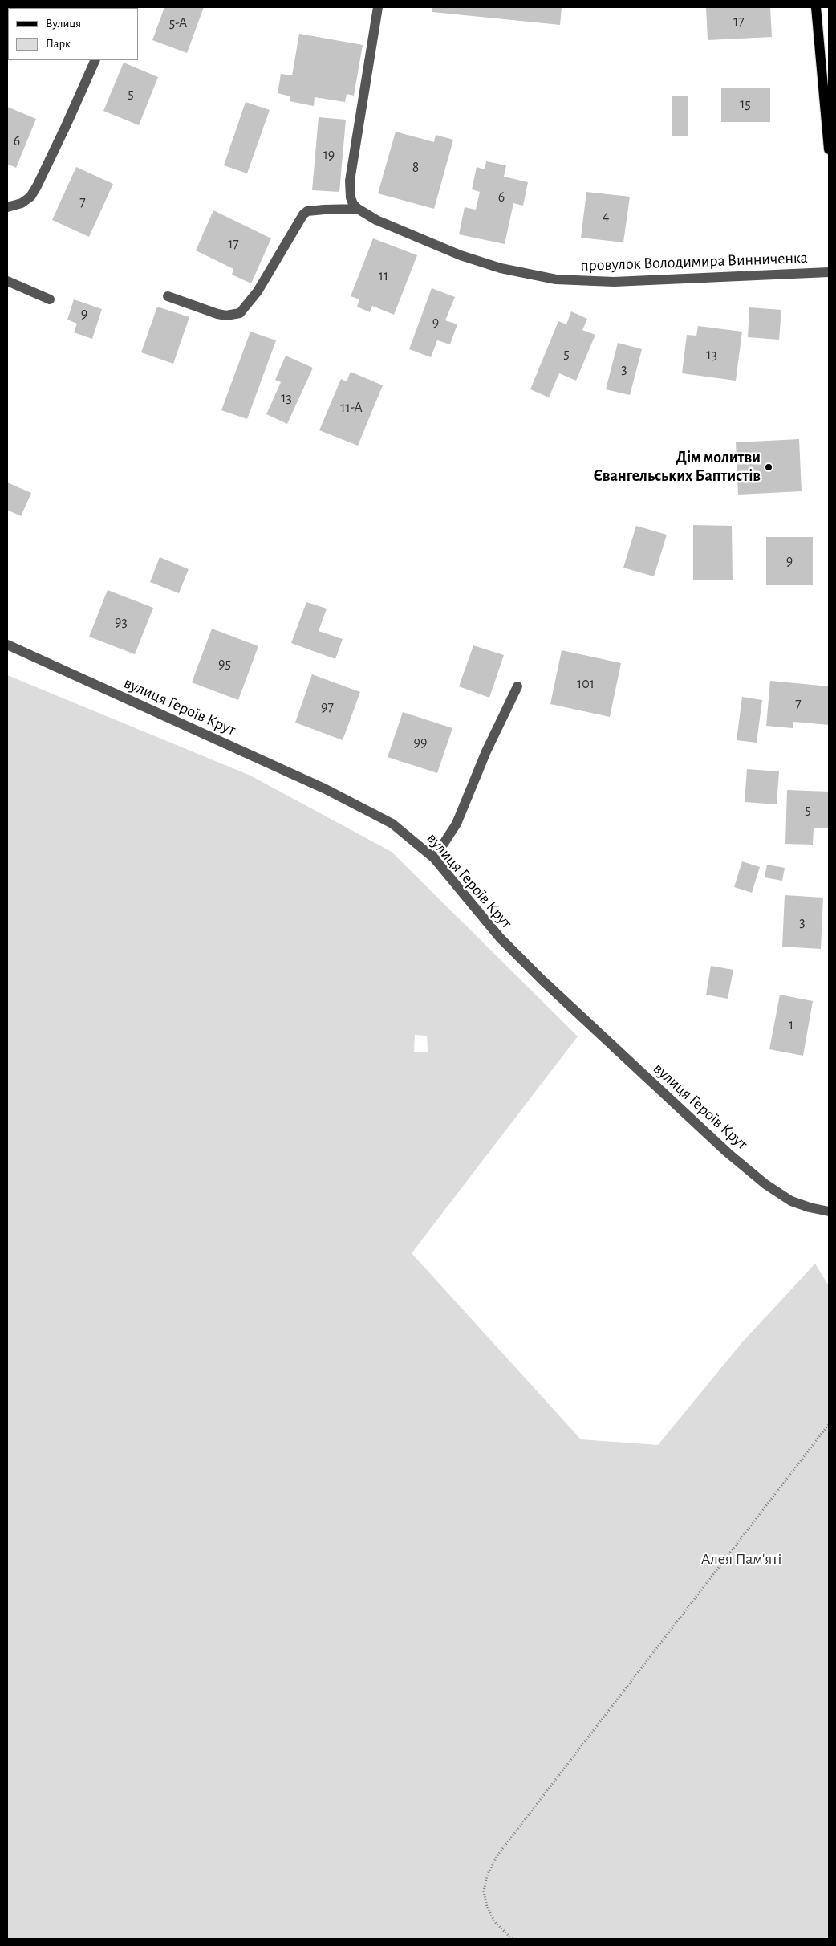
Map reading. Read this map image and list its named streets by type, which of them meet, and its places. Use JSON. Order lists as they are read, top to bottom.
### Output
{
  "streets": {
    "street": ["провулок Володимира Винниченка", "вулиця Героїв Крут"]
  },
  "parks": ["Алея Пам'яті"],
  "places": ["Дім молитви Євангельських Баптистів"],
  "house_numbers": [
    "17",
    "5-А",
    "5",
    "15",
    "6",
    "19",
    "8",
    "6",
    "7",
    "4",
    "17",
    "11",
    "9",
    "9",
    "5",
    "13",
    "3",
    "13",
    "11-А",
    "9",
    "93",
    "95",
    "101",
    "7",
    "97",
    "99",
    "5",
    "3",
    "1"
  ],
  "legend": ["Вулиця", "Парк"]
}
